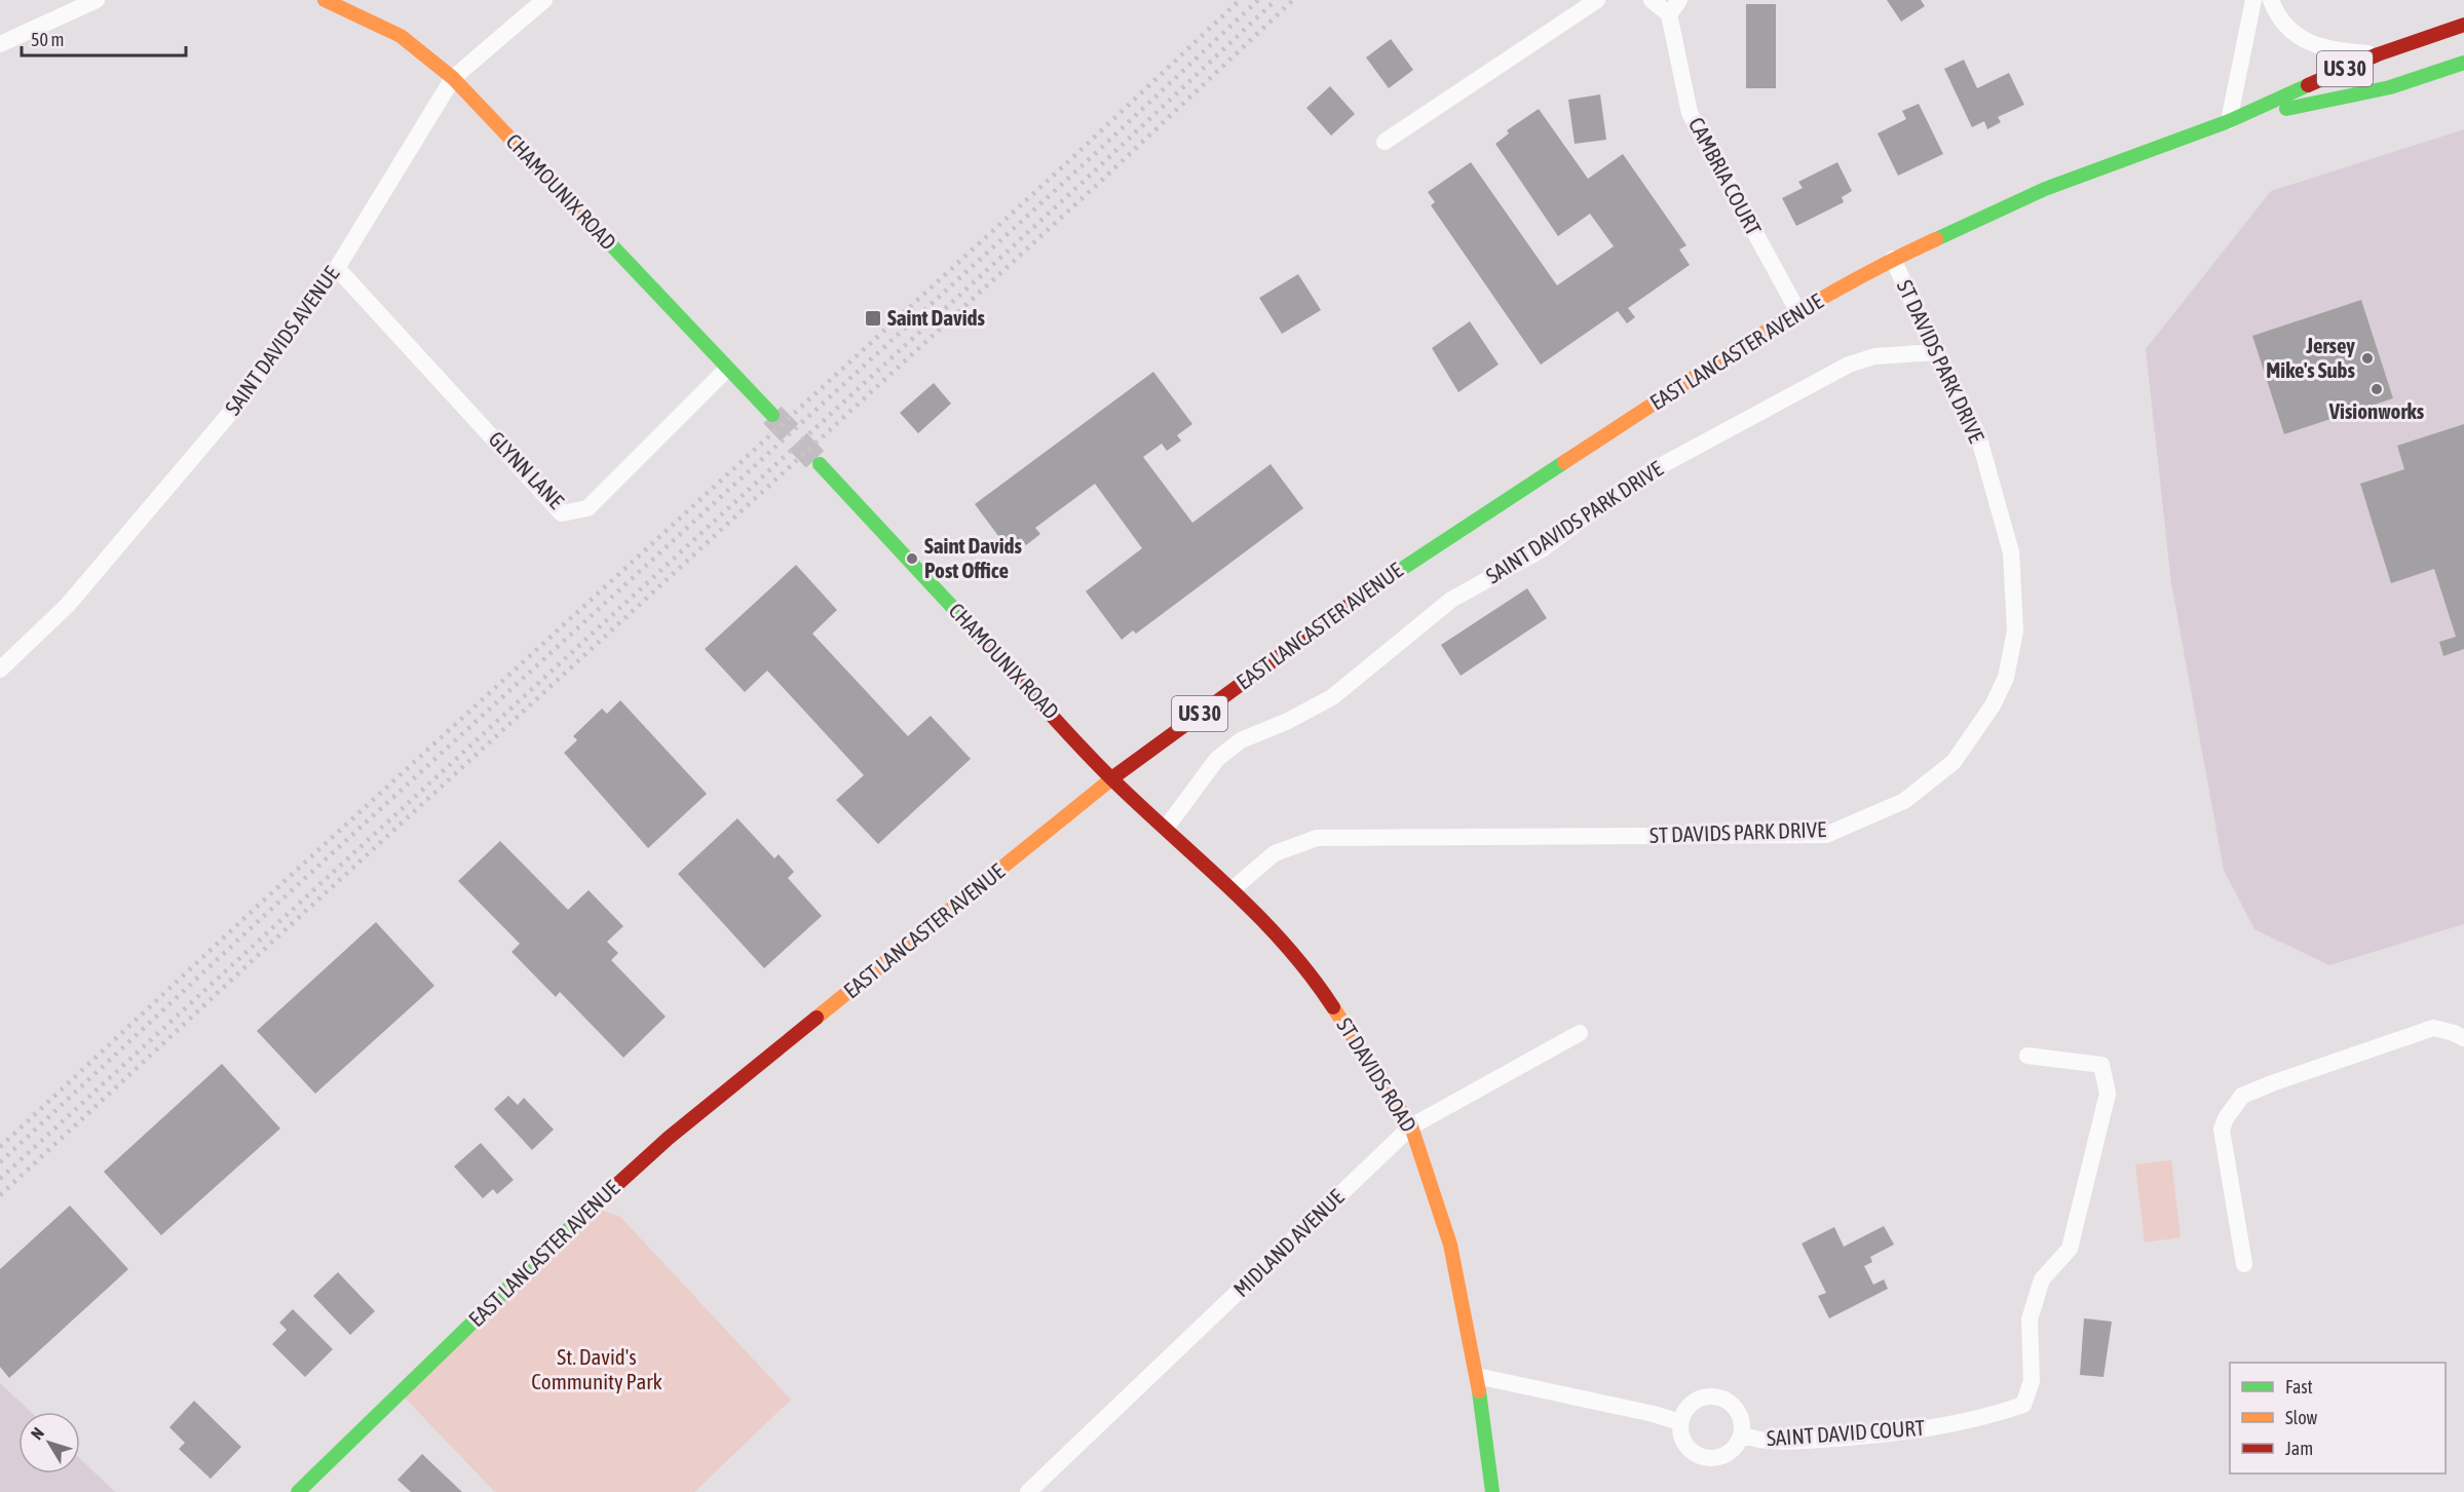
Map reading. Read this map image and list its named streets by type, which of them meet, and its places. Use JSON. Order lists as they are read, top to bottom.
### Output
{
  "streets": {
    "main road": [
      "US 30",
      "CHAMOUNIX ROAD",
      "EAST LANCASTER AVENUE",
      "ST DAVIDS ROAD"
    ],
    "street": [
      "CAMBRIA COURT",
      "SAINT DAVIDS AVENUE",
      "ST DAVIDS PARK DRIVE",
      "GLYNN LANE",
      "SAINT DAVIDS PARK DRIVE",
      "MIDLAND AVENUE",
      "SAINT DAVID COURT"
    ]
  },
  "crossings": [
    ["CAMBRIA COURT", "EAST LANCASTER AVENUE"],
    ["CHAMOUNIX ROAD", "SAINT DAVIDS AVENUE"],
    ["CHAMOUNIX ROAD", "EAST LANCASTER AVENUE"],
    ["CHAMOUNIX ROAD", "GLYNN LANE"],
    ["CHAMOUNIX ROAD", "ST DAVIDS ROAD"],
    ["SAINT DAVIDS AVENUE", "GLYNN LANE"],
    ["EAST LANCASTER AVENUE", "ST DAVIDS PARK DRIVE"],
    ["EAST LANCASTER AVENUE", "ST DAVIDS ROAD"],
    ["ST DAVIDS PARK DRIVE", "SAINT DAVIDS PARK DRIVE"],
    ["ST DAVIDS PARK DRIVE", "ST DAVIDS ROAD"],
    ["SAINT DAVIDS PARK DRIVE", "ST DAVIDS ROAD"],
    ["ST DAVIDS ROAD", "MIDLAND AVENUE"]
  ],
  "parks": ["St. David's Community Park"],
  "places": {
    "transit": ["Saint Davids"],
    "other": ["Jersey Mike's Subs", "Visionworks", "Saint Davids Post Office"]
  },
  "legend": ["Fast", "Slow", "Jam"],
  "scale_bar": "50 m",
  "north": "top left"
}
